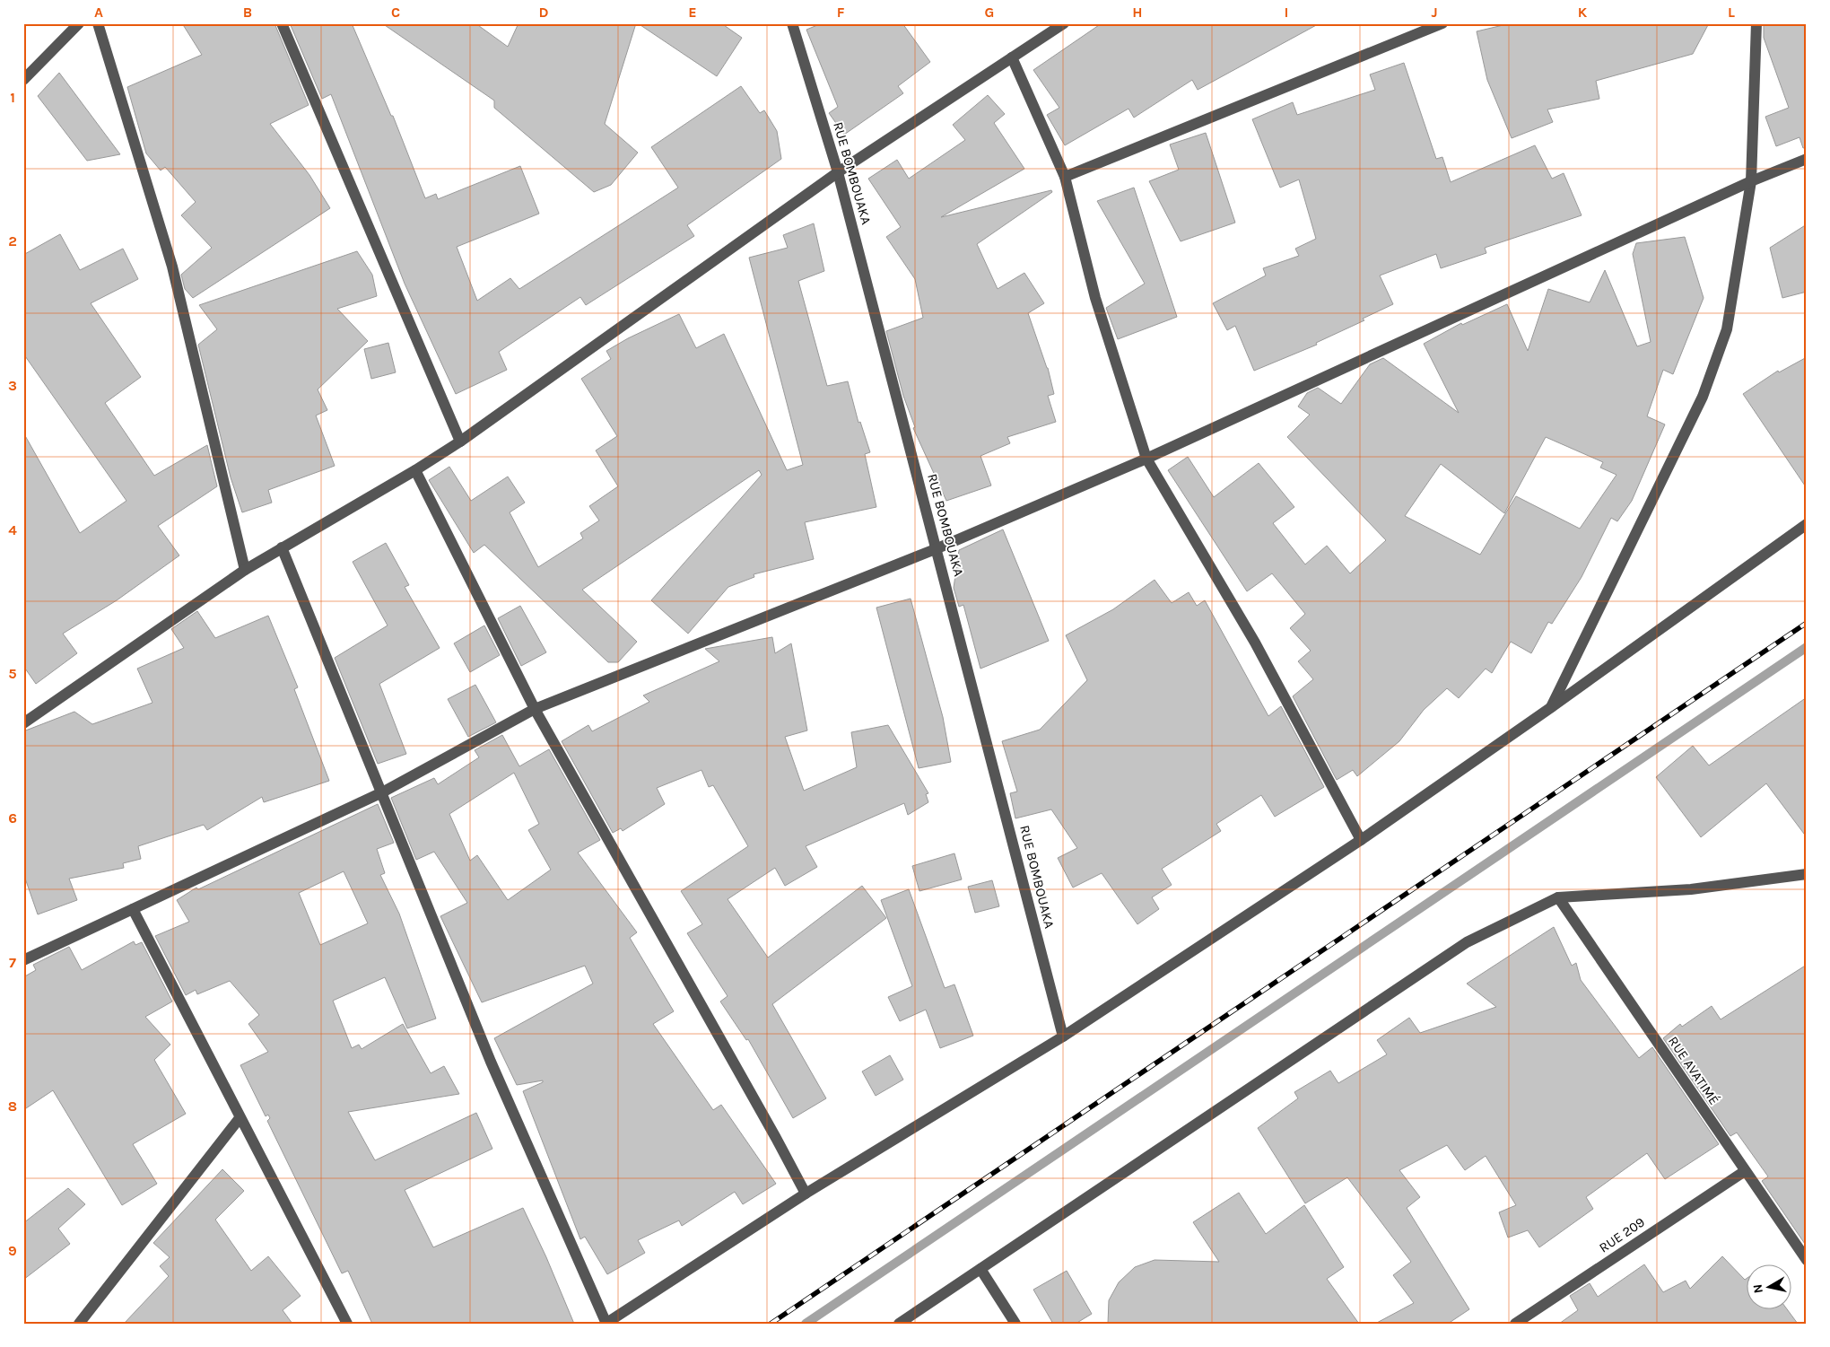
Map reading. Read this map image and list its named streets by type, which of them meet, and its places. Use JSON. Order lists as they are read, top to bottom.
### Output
{
  "streets": {
    "street": ["RUE BOMBOUAKA", "RUE AVATIMÉ", "RUE 209"]
  },
  "crossings": [
    ["RUE AVATIMÉ", "RUE 209"]
  ],
  "north": "left",
  "grid": {
    "columns": [
      "A",
      "B",
      "C",
      "D",
      "E",
      "F",
      "G",
      "H",
      "I",
      "J",
      "K",
      "L"
    ],
    "rows": [
      "1",
      "2",
      "3",
      "4",
      "5",
      "6",
      "7",
      "8",
      "9"
    ]
  }
}
